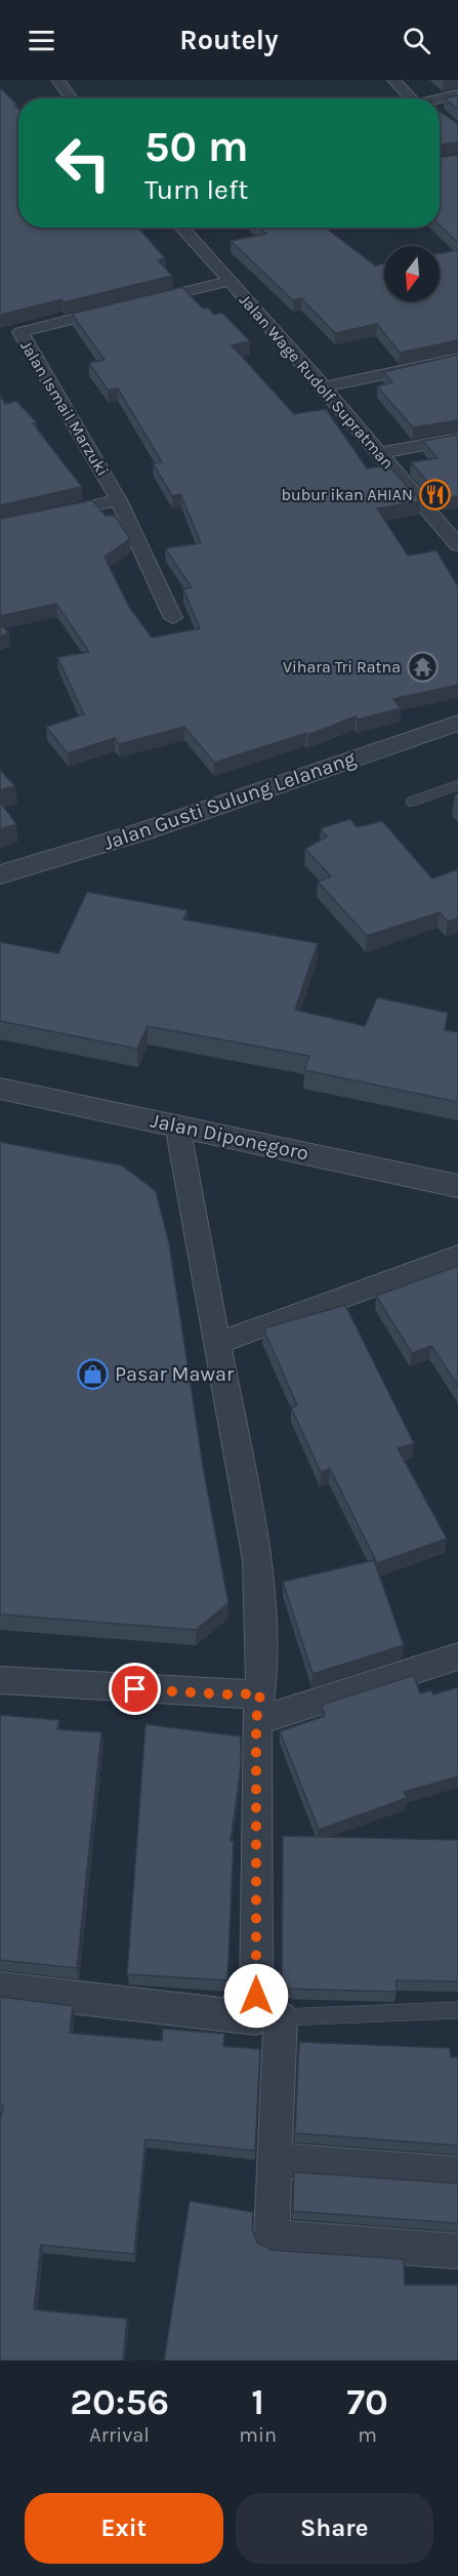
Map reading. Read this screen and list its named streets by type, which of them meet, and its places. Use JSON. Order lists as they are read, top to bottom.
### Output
{
  "streets": {
    "street": [
      "Jalan Wage Rudolf Supratman",
      "Jalan Ismail Marzuki",
      "Jalan Gusti Sulung Lelanang",
      "Jalan Diponegoro"
    ]
  },
  "crossings": [
    ["Jalan Wage Rudolf Supratman", "Jalan Ismail Marzuki"]
  ],
  "places": {
    "restaurant": ["bubur ikan AHIAN"],
    "temple": ["Vihara Tri Ratna"],
    "shop": ["Pasar Mawar"]
  },
  "north": "bottom",
  "page": {
    "header": "Routely",
    "turn": ["50 m", "Turn left"],
    "eta": [
      "20:56",
      "Arrival",
      "1",
      "min",
      "70",
      "m"
    ],
    "buttons": ["Exit", "Share"]
  }
}
